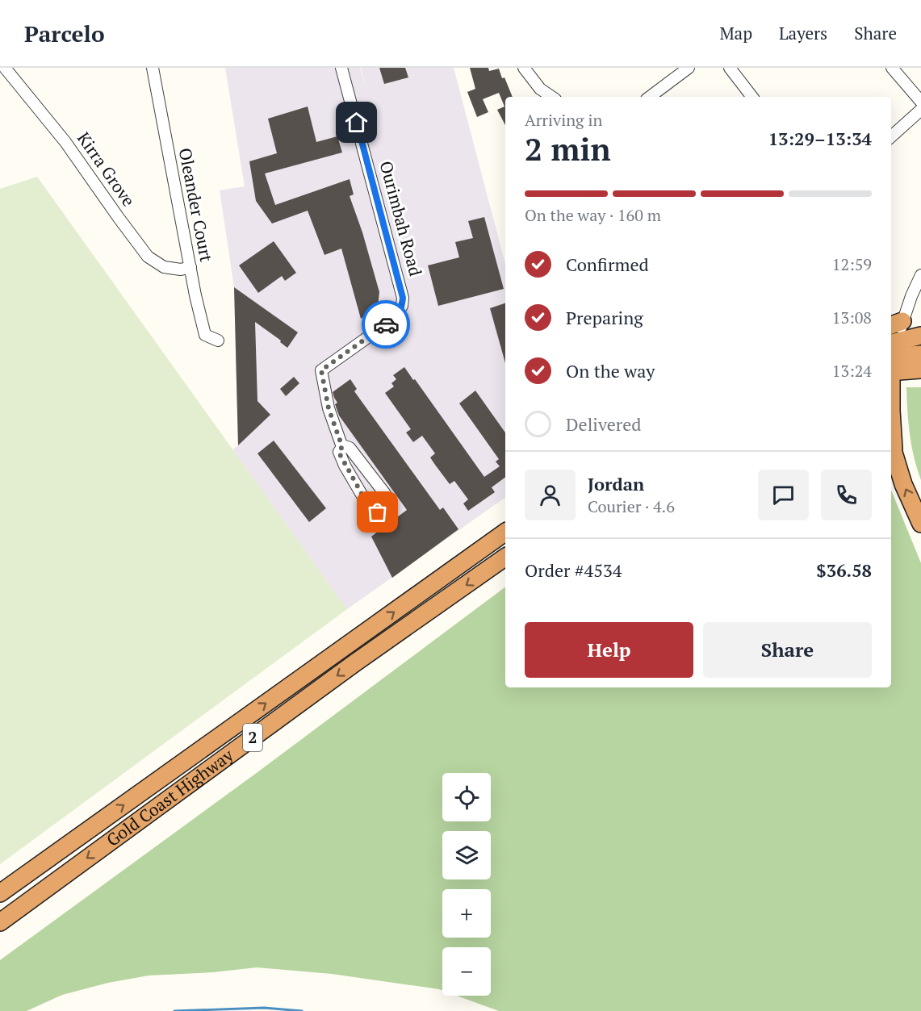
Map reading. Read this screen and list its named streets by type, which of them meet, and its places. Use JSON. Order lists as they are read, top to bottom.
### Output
{
  "streets": {
    "highway": ["2", "Gold Coast Highway"],
    "street": ["Kirra Grove", "Oleander Court", "Ourimbah Road"]
  },
  "crossings": [
    ["Kirra Grove", "Oleander Court"]
  ],
  "page": {
    "header": "Parcelo",
    "nav": ["Map", "Layers", "Share"],
    "heading": ["2 min", "Arriving in", "13:29–13:34"],
    "panel": [
      "Jordan",
      "Courier · 4.6",
      "Order #4534",
      "$36.58"
    ],
    "bar": "On the way · 160 m",
    "list": [
      ["Confirmed", "12:59"],
      ["Preparing", "13:08"],
      ["On the way", "13:24"],
      "Delivered"
    ],
    "buttons": ["Help", "Share"],
    "map_buttons": ["+", "−"]
  }
}
